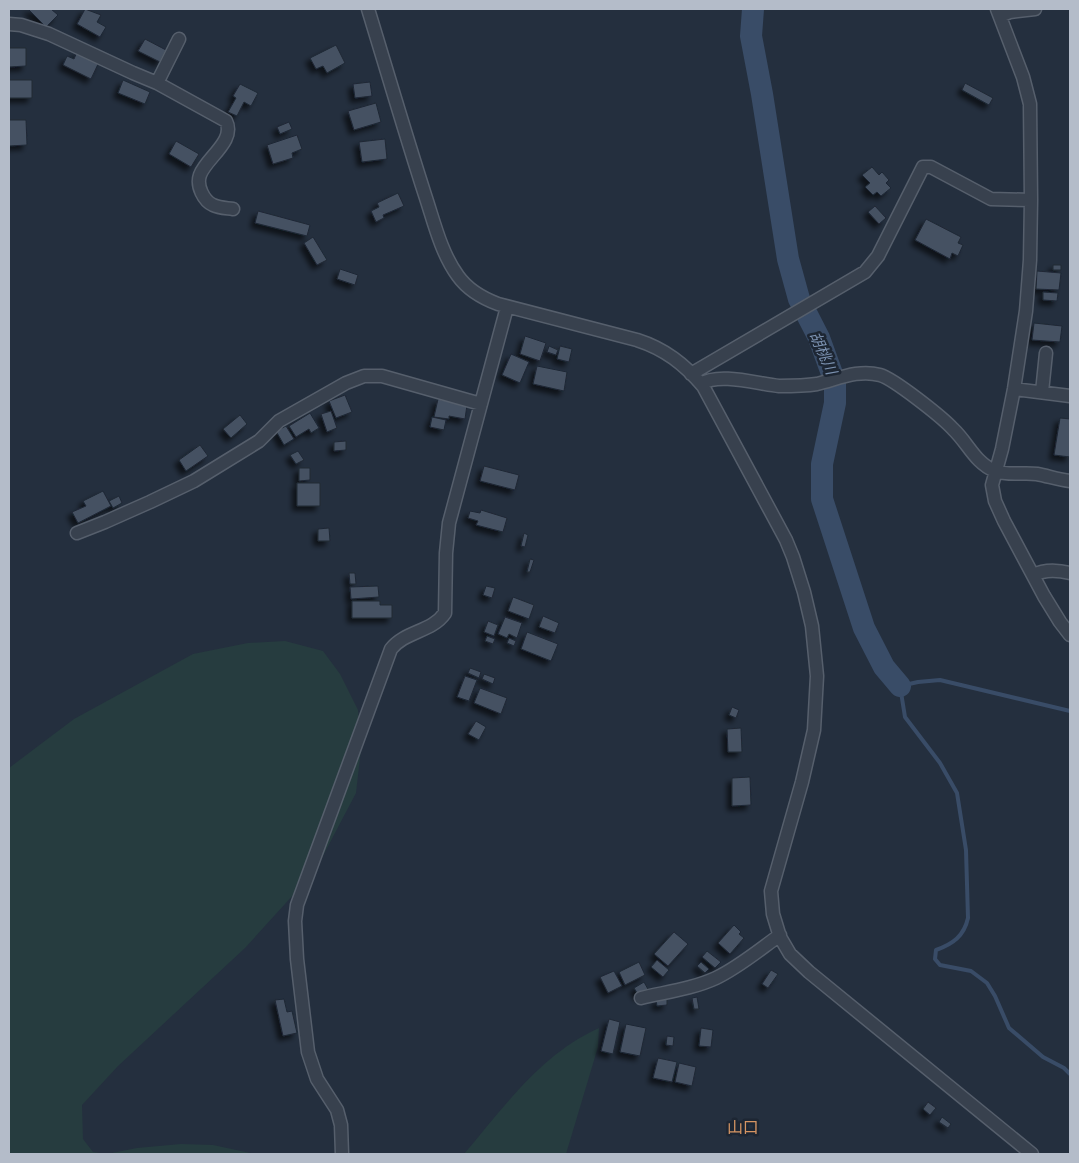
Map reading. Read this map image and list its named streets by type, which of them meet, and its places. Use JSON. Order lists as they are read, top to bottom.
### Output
{
  "districts": ["山口"],
  "water": ["胡桃川"]
}
